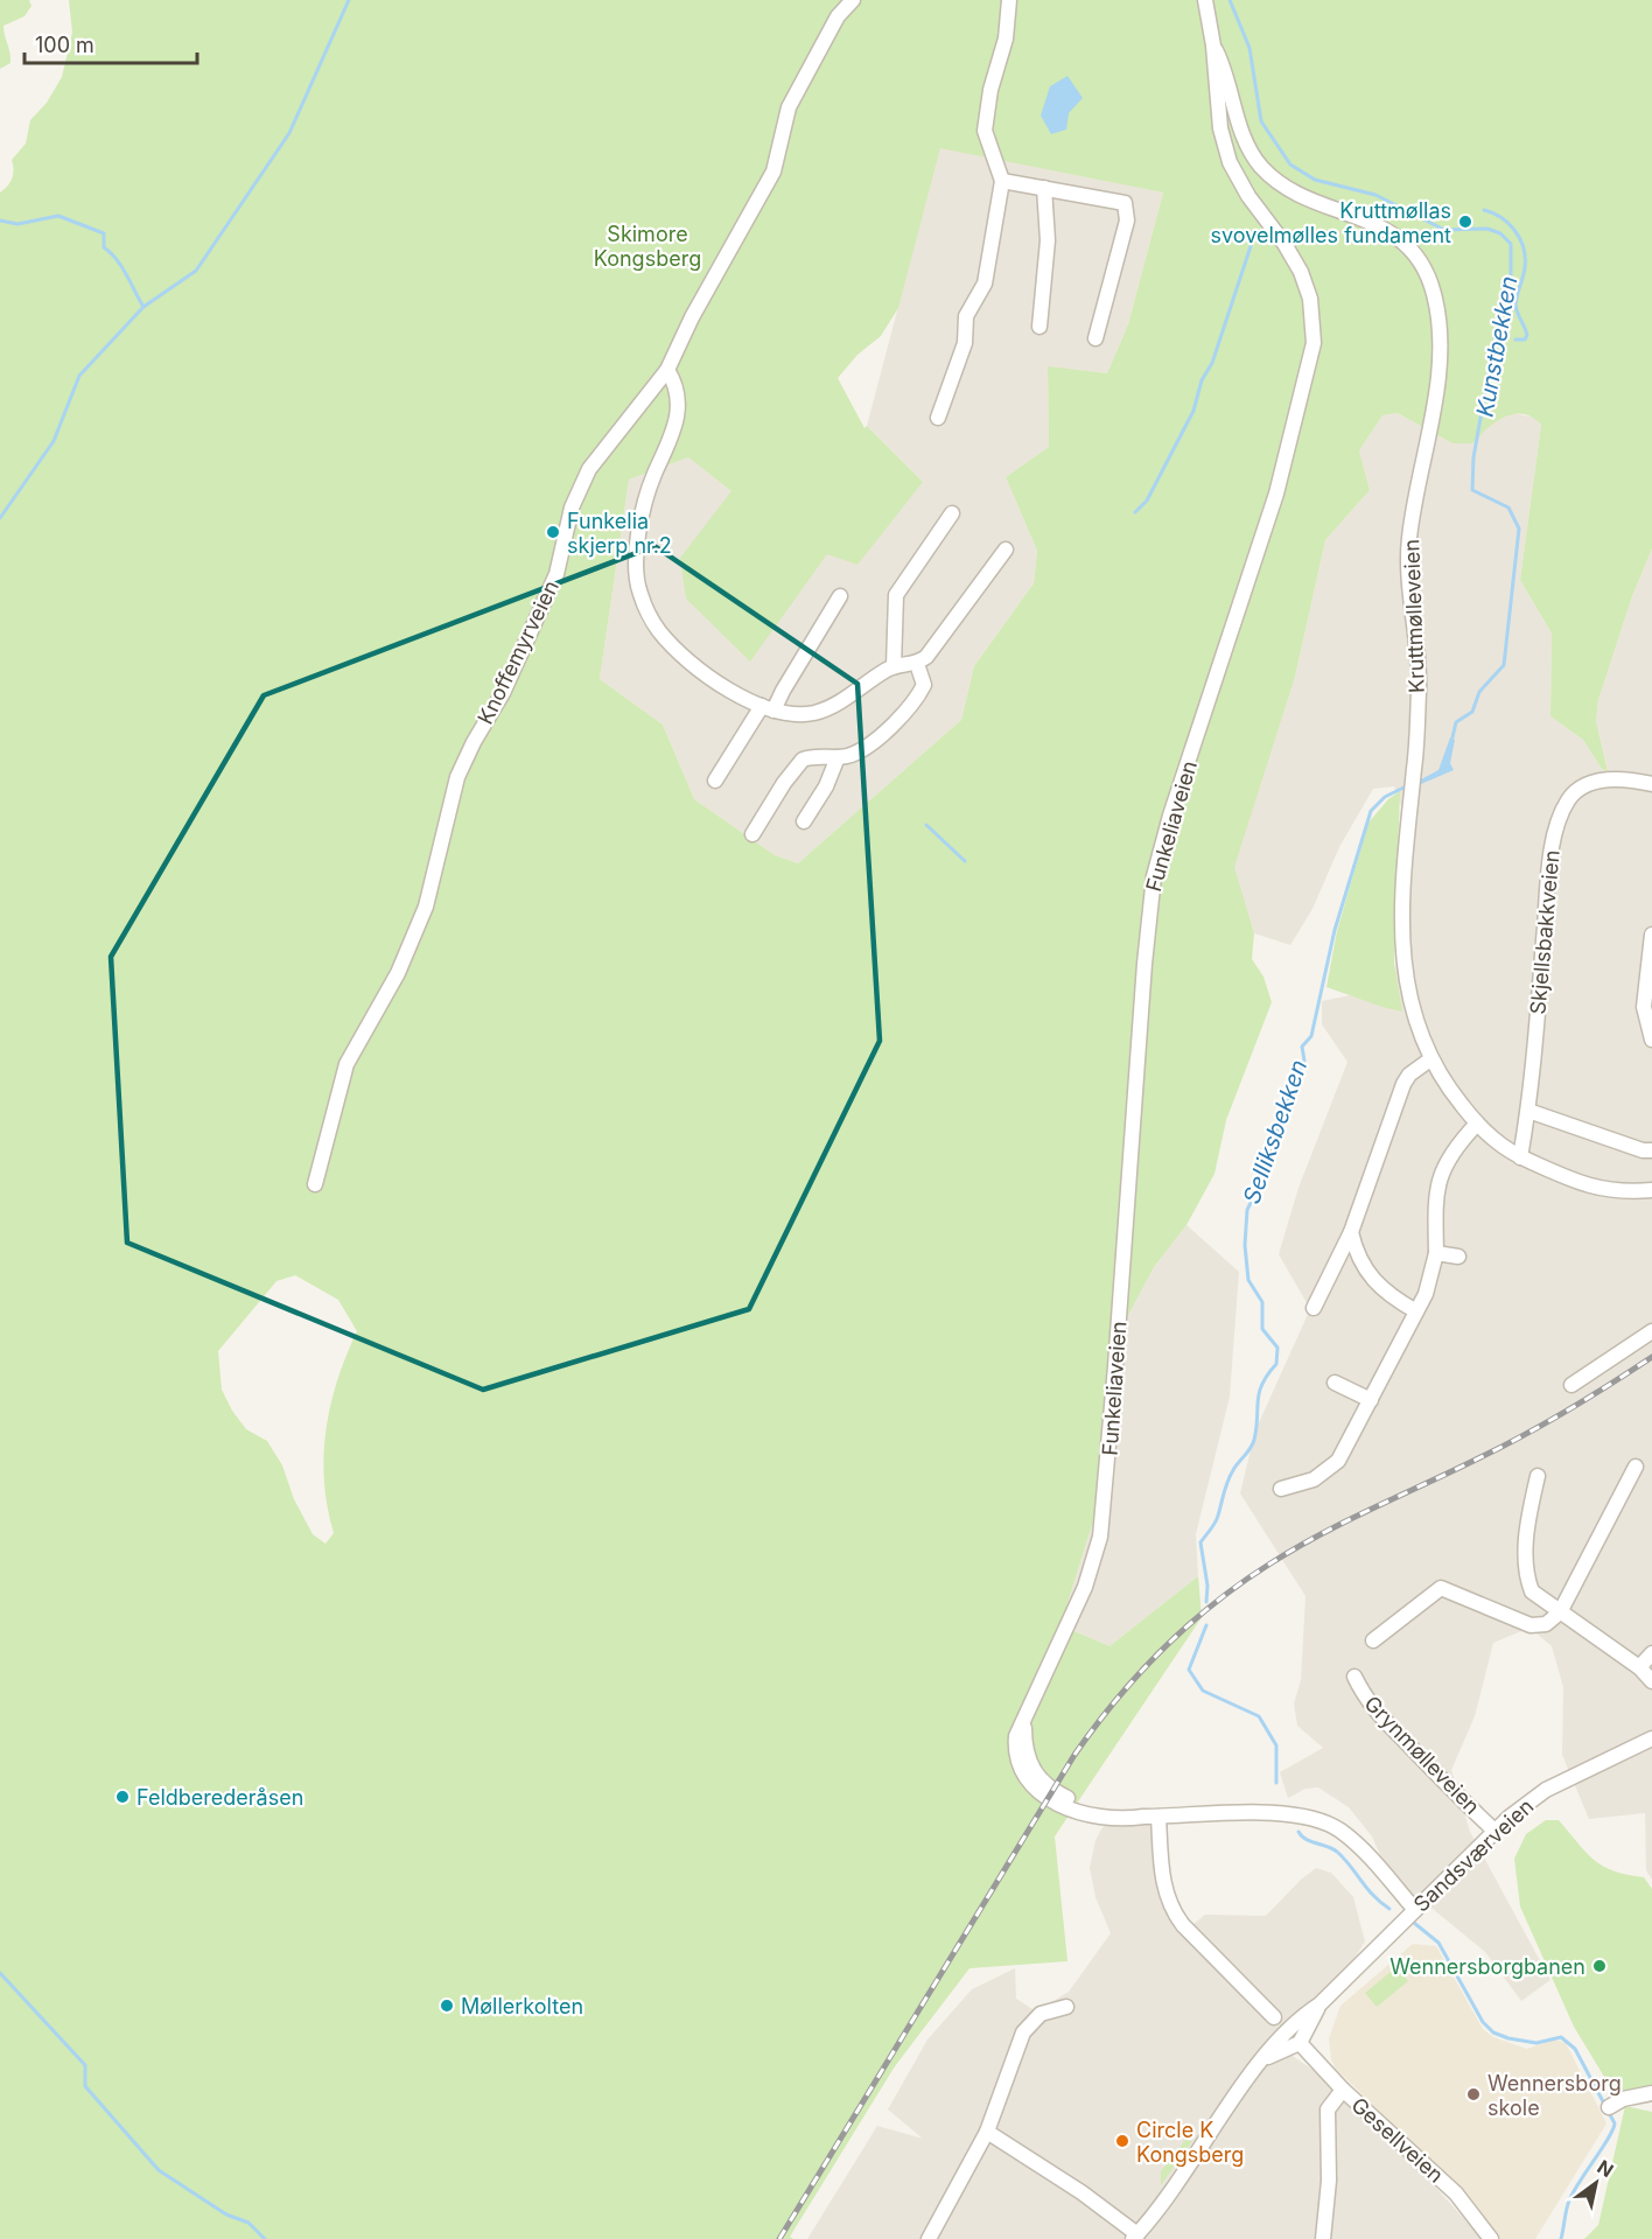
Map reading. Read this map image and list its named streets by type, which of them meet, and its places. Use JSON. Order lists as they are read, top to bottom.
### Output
{
  "streets": {
    "street": [
      "Kruttmølleveien",
      "Knoffemyrveien",
      "Funkeliaveien",
      "Skjellsbakkveien",
      "Grynmølleveien",
      "Sandsværveien",
      "Gesellveien"
    ]
  },
  "crossings": [
    ["Kruttmølleveien", "Funkeliaveien"],
    ["Kruttmølleveien", "Skjellsbakkveien"],
    ["Funkeliaveien", "Sandsværveien"],
    ["Grynmølleveien", "Sandsværveien"],
    ["Sandsværveien", "Gesellveien"]
  ],
  "water": ["Kunstbekken", "Selliksbekken"],
  "parks": ["Skimore Kongsberg"],
  "places": [
    "Kruttmøllas svovelmølles fundament",
    "Funkelia skjerp nr.2",
    "Feldberederåsen",
    "Wennersborgbanen",
    "Møllerkolten",
    "Wennersborg skole",
    "Circle K Kongsberg"
  ],
  "scale_bar": "100 m",
  "north": "top right"
}
